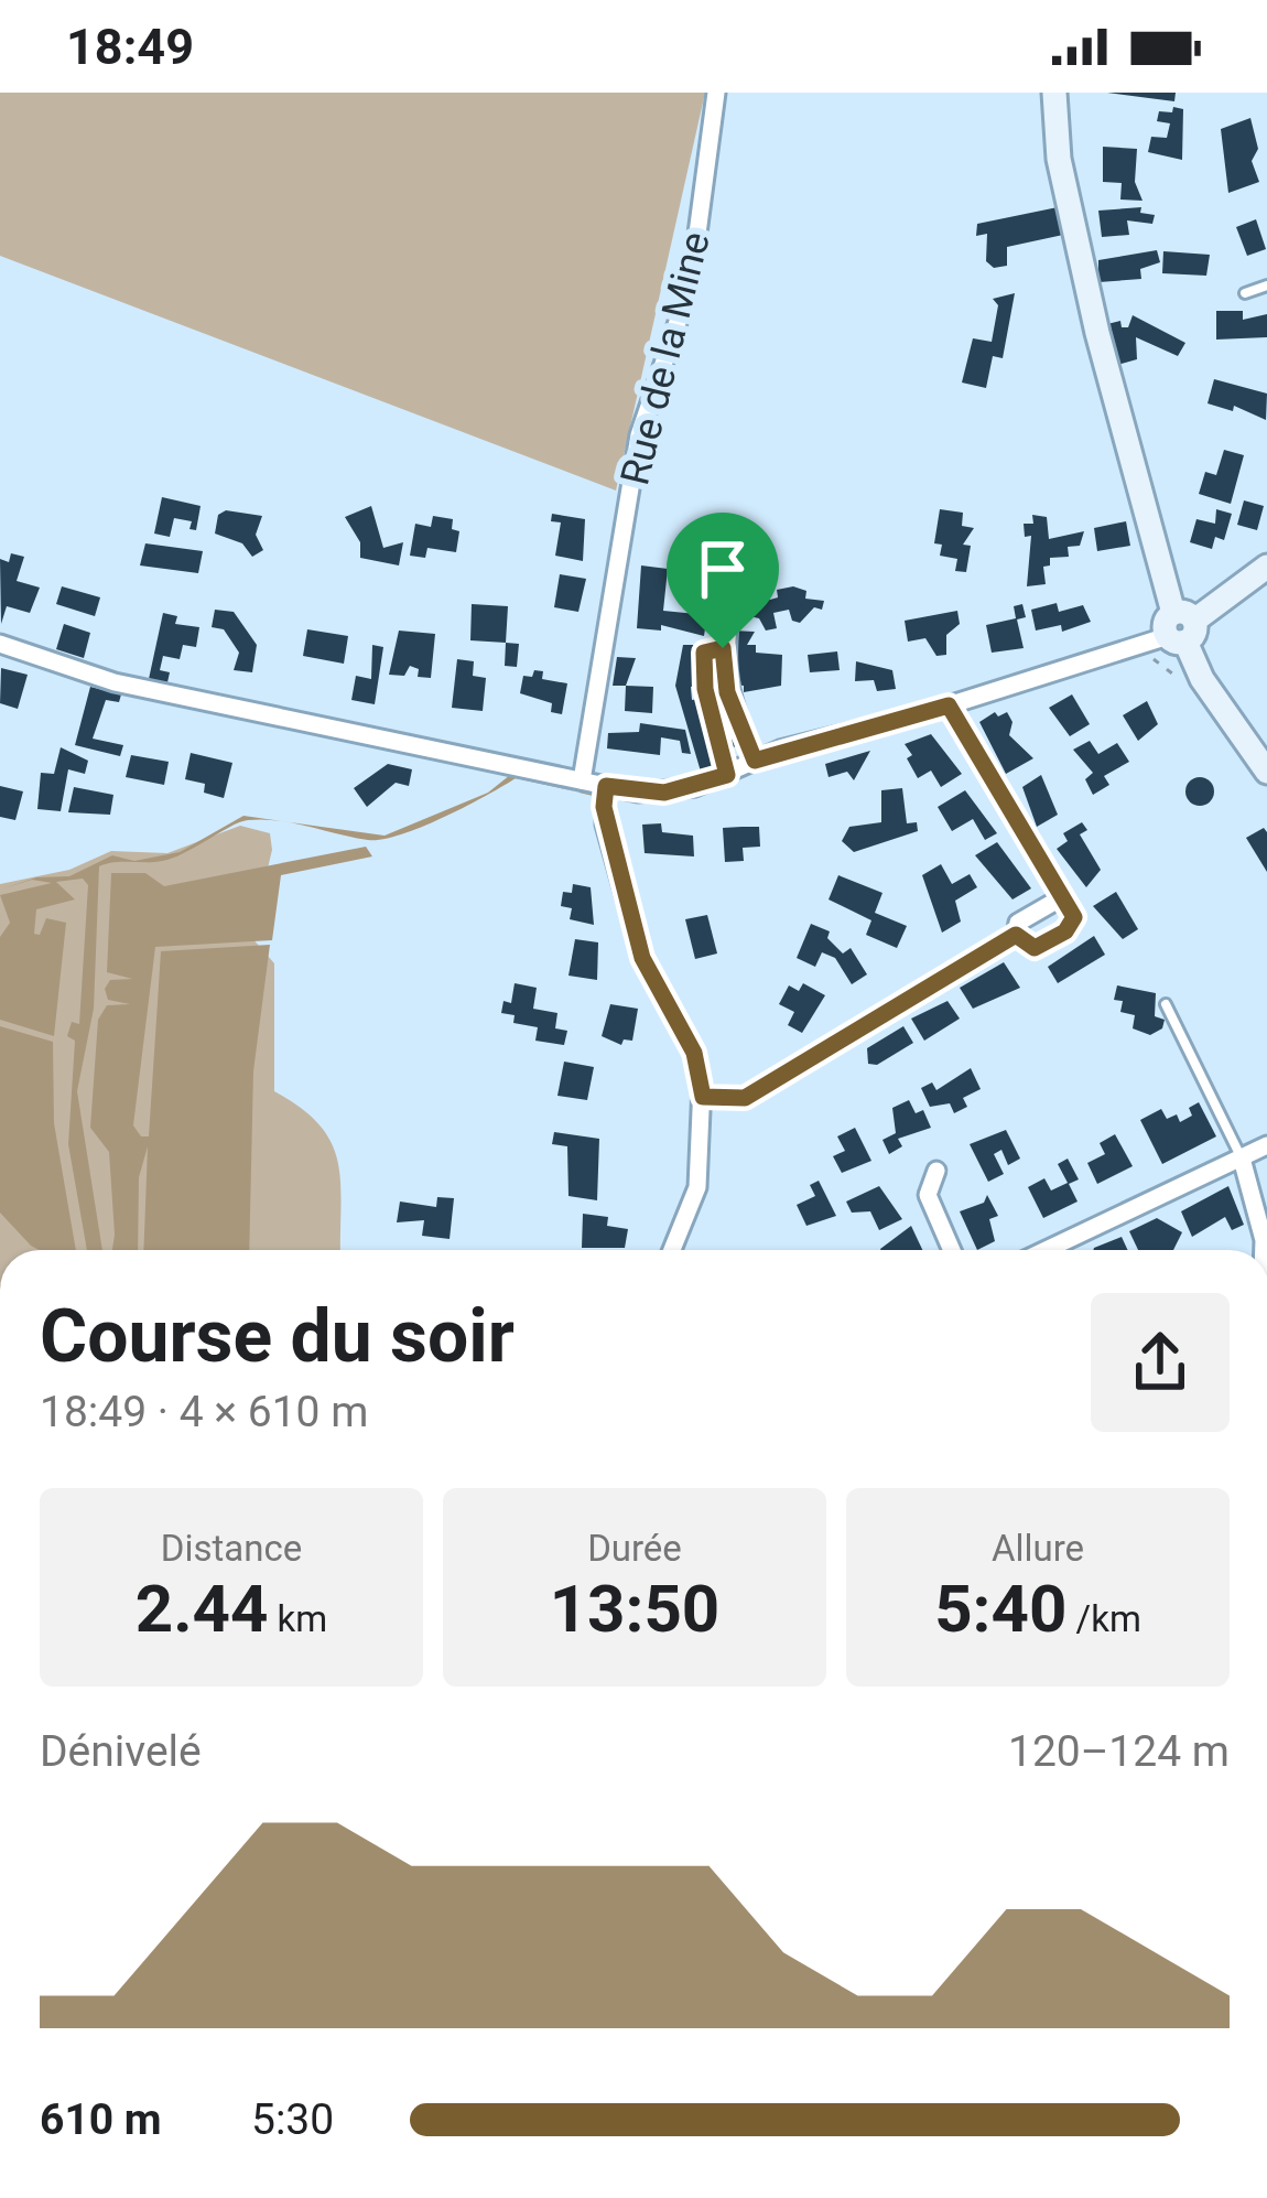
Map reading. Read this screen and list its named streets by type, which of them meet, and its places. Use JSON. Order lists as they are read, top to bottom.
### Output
{
  "streets": {
    "street": ["Rue de la Mine"]
  },
  "page": {
    "status": "18:49",
    "heading": ["Course du soir", "18:49 · 4 × 610 m"],
    "stats": [
      ["Distance", "2.44 km"],
      ["Durée", "13:50"],
      ["Allure", "5:40 /km"]
    ],
    "chart": ["Dénivelé", "120–124 m"],
    "list": [
      {
        "name": "610 m",
        "note": "5:30"
      }
    ]
  }
}
